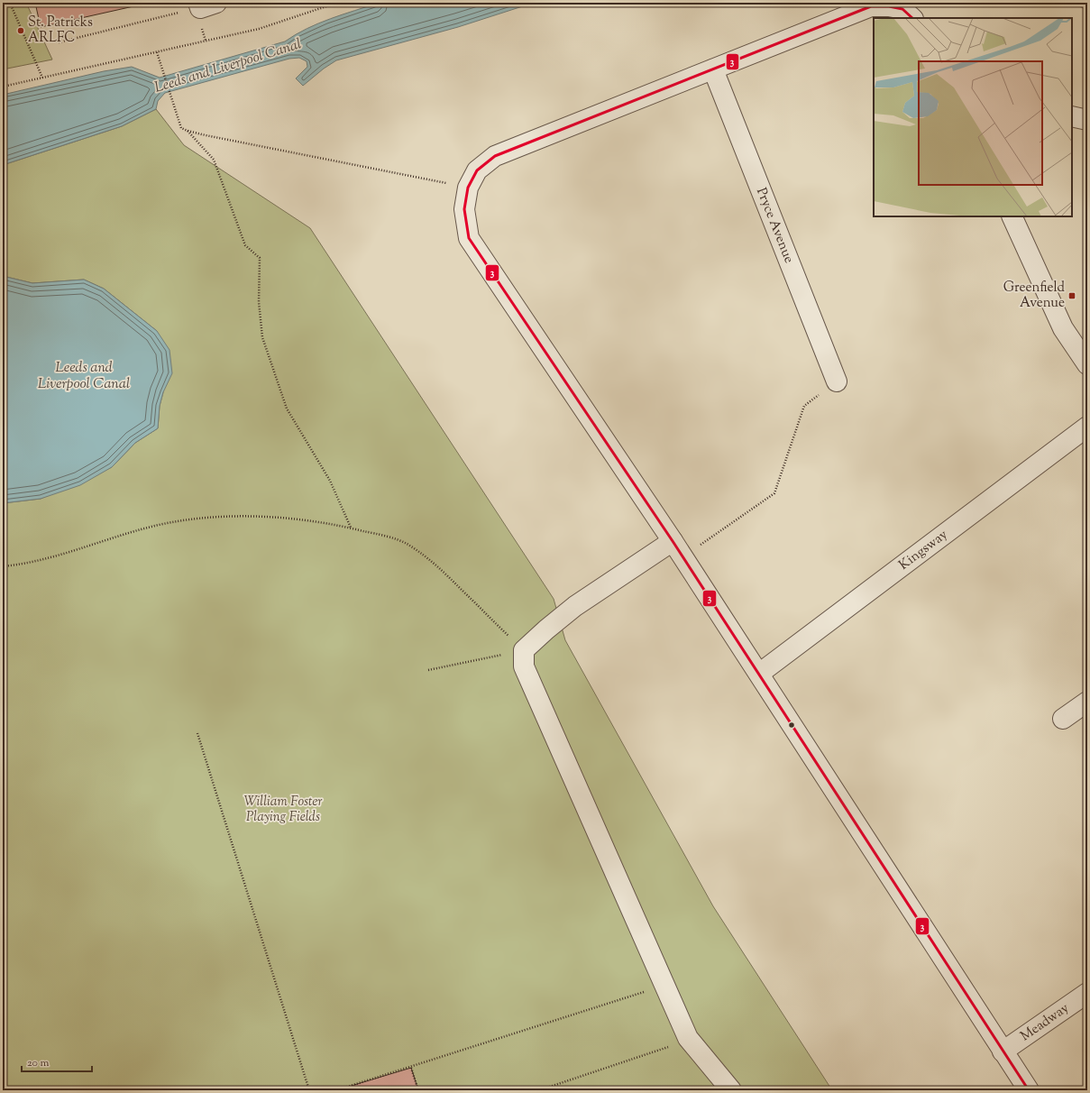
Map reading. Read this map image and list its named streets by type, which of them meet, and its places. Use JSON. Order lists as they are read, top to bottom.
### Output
{
  "streets": {
    "street": ["Pryce Avenue", "Kingsway", "Meadway"]
  },
  "water": ["Leeds and Liverpool Canal"],
  "parks": ["William Foster Playing Fields"],
  "places": {
    "other": ["St. Patricks ARLFC"],
    "transit": ["Greenfield Avenue"]
  },
  "lines": ["transit line 3"],
  "scale_bar": "20 m"
}
